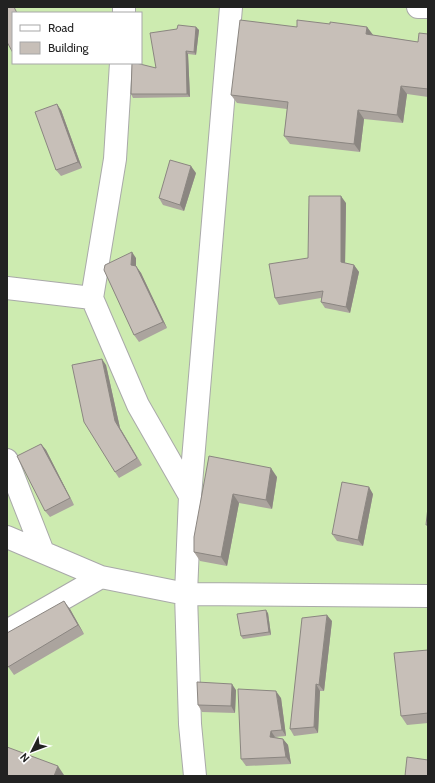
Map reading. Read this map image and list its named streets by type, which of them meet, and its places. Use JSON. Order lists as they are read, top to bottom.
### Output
{
  "legend": ["Road", "Building"],
  "north": "bottom left"
}
